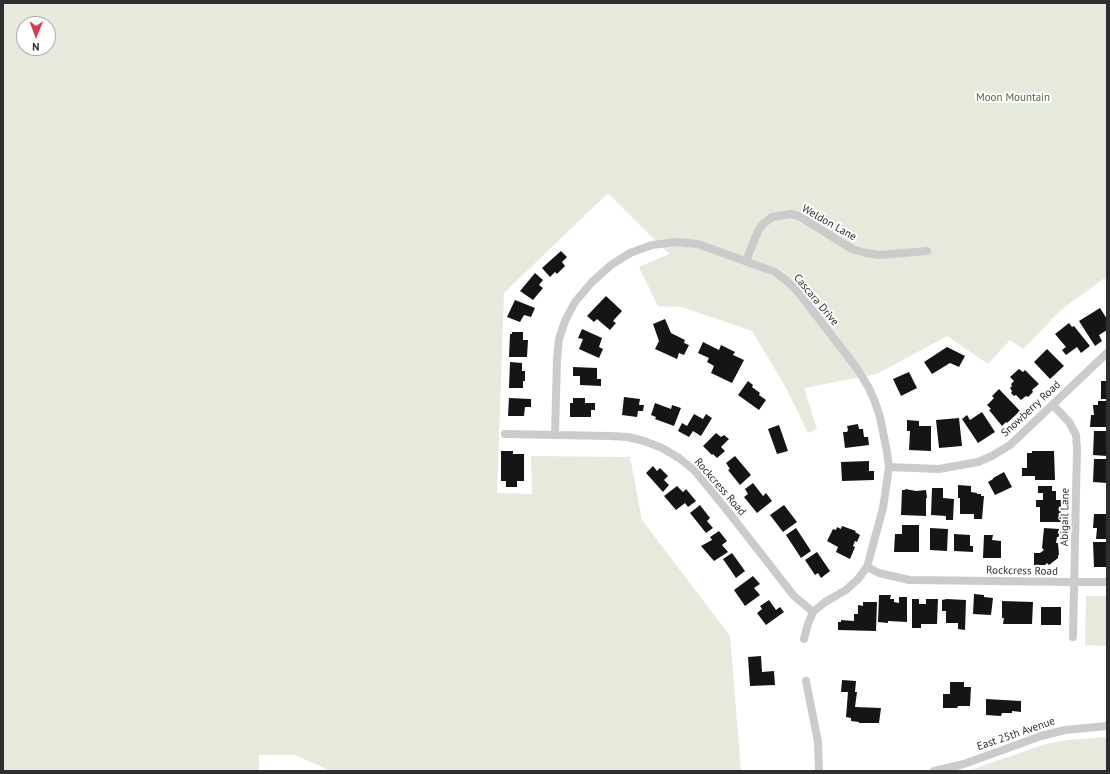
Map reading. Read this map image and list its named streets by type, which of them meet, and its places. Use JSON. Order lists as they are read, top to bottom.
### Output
{
  "streets": {
    "street": [
      "Weldon Lane",
      "Cascara Drive",
      "Snowberry Road",
      "Rockcress Road",
      "Abigail Lane",
      "East 25th Avenue"
    ]
  },
  "crossings": [
    ["Weldon Lane", "Cascara Drive"],
    ["Cascara Drive", "Snowberry Road"],
    ["Cascara Drive", "Rockcress Road"],
    ["Snowberry Road", "Abigail Lane"],
    ["Rockcress Road", "Abigail Lane"]
  ],
  "parks": ["Moon Mountain"],
  "north": "bottom"
}
